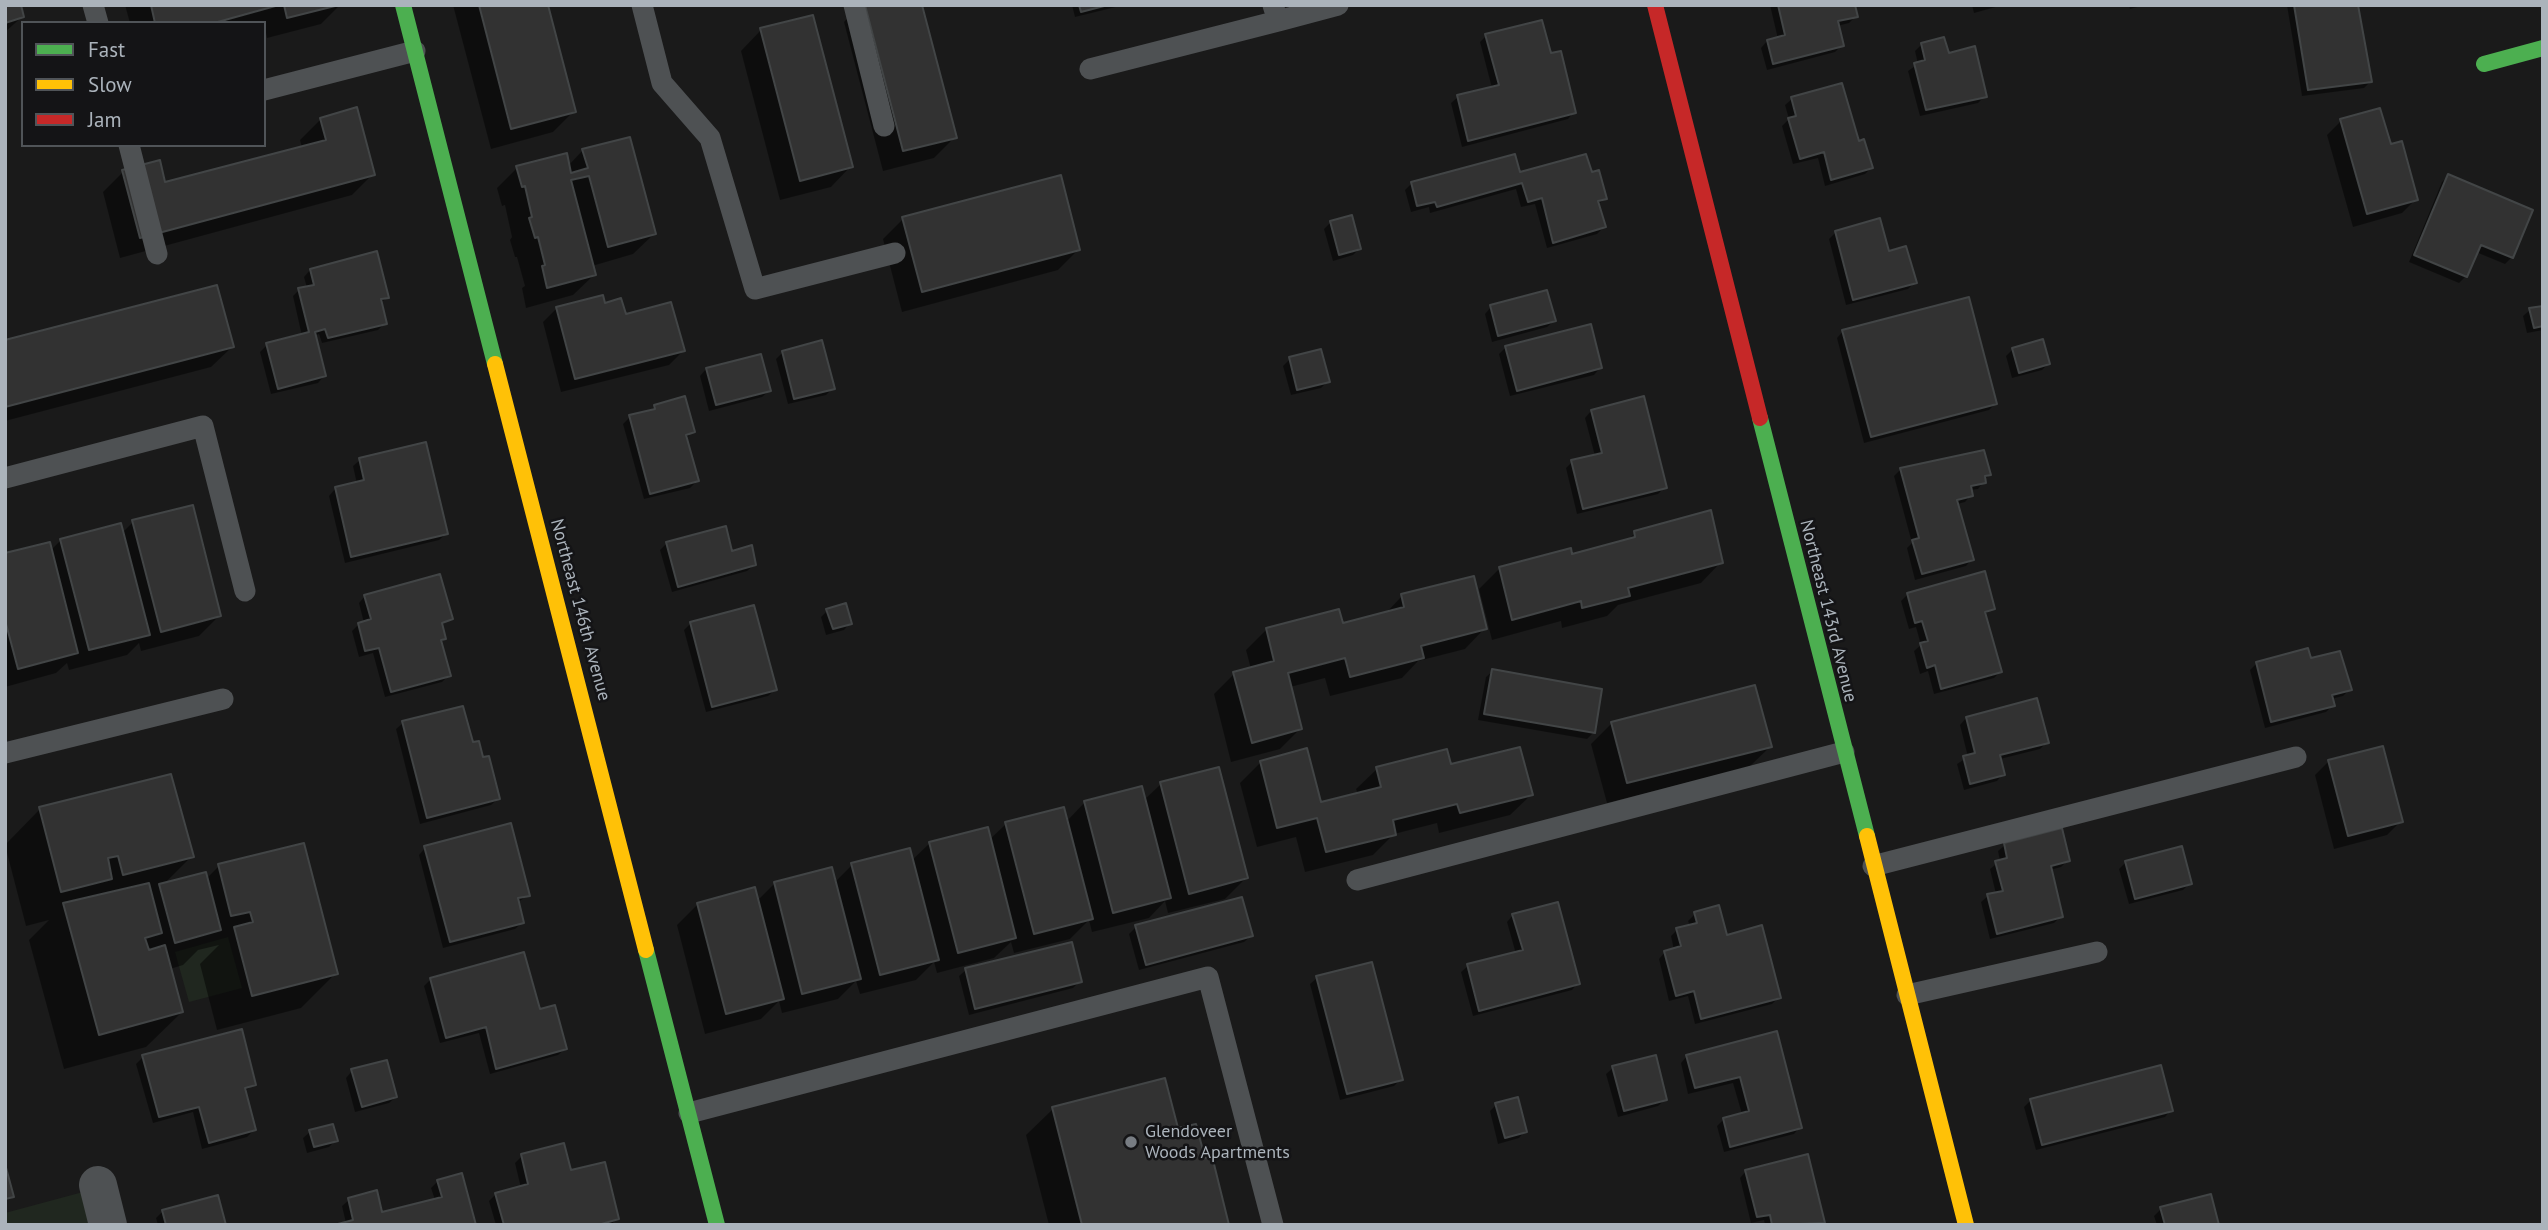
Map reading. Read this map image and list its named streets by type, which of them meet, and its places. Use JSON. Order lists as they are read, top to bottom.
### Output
{
  "streets": {
    "street": ["Northeast 146th Avenue", "Northeast 143rd Avenue"]
  },
  "places": ["Glendoveer Woods Apartments"],
  "legend": ["Fast", "Slow", "Jam"]
}
